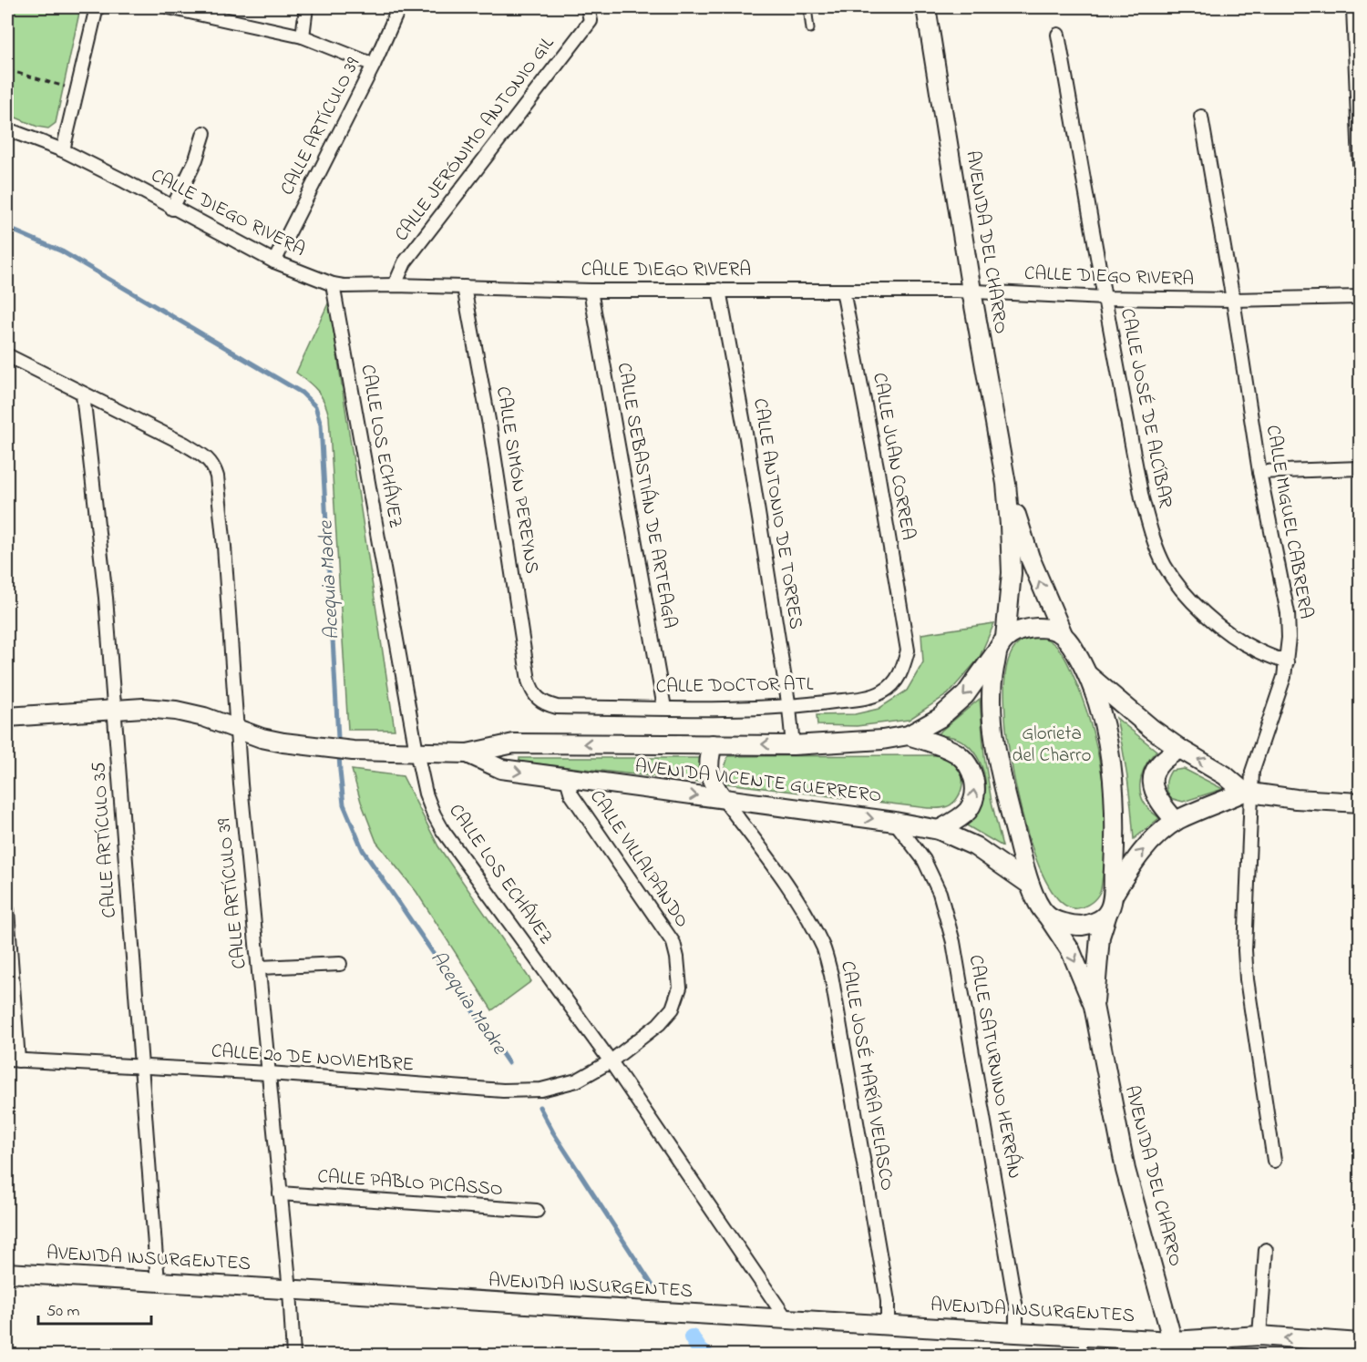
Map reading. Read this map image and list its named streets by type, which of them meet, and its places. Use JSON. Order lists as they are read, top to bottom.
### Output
{
  "streets": {
    "street": [
      "CALLE ARTÍCULO 39",
      "CALLE JERÓNIMO ANTONIO GIL",
      "CALLE DIEGO RIVERA",
      "AVENIDA DEL CHARRO",
      "CALLE JOSÉ DE ALCÍBAR",
      "CALLE LOS ECHÁVEZ",
      "CALLE JUAN CORREA",
      "CALLE SIMÓN PEREYNS",
      "CALLE SEBASTIÁN DE ARTEAGA",
      "CALLE ANTONIO DE TORRES",
      "CALLE MIGUEL CABRERA",
      "CALLE DOCTOR ATL",
      "AVENIDA VICENTE GUERRERO",
      "CALLE ARTÍCULO 35",
      "CALLE VILLALPANDO",
      "CALLE 20 DE NOVIEMBRE",
      "CALLE SATURNINO HERRÁN",
      "CALLE JOSÉ MARÍA VELASCO",
      "CALLE PABLO PICASSO",
      "AVENIDA INSURGENTES"
    ]
  },
  "crossings": [
    ["CALLE ARTÍCULO 39", "CALLE DIEGO RIVERA"],
    ["CALLE ARTÍCULO 39", "AVENIDA VICENTE GUERRERO"],
    ["CALLE ARTÍCULO 39", "CALLE ARTÍCULO 35"],
    ["CALLE ARTÍCULO 39", "CALLE 20 DE NOVIEMBRE"],
    ["CALLE ARTÍCULO 39", "CALLE PABLO PICASSO"],
    ["CALLE ARTÍCULO 39", "AVENIDA INSURGENTES"],
    ["CALLE JERÓNIMO ANTONIO GIL", "CALLE DIEGO RIVERA"],
    ["CALLE DIEGO RIVERA", "AVENIDA DEL CHARRO"],
    ["CALLE DIEGO RIVERA", "CALLE JOSÉ DE ALCÍBAR"],
    ["CALLE DIEGO RIVERA", "CALLE LOS ECHÁVEZ"],
    ["CALLE DIEGO RIVERA", "CALLE JUAN CORREA"],
    ["CALLE DIEGO RIVERA", "CALLE SIMÓN PEREYNS"],
    ["CALLE DIEGO RIVERA", "CALLE SEBASTIÁN DE ARTEAGA"],
    ["CALLE DIEGO RIVERA", "CALLE ANTONIO DE TORRES"],
    ["CALLE DIEGO RIVERA", "CALLE MIGUEL CABRERA"],
    ["AVENIDA DEL CHARRO", "AVENIDA VICENTE GUERRERO"],
    ["AVENIDA DEL CHARRO", "AVENIDA INSURGENTES"],
    ["CALLE JOSÉ DE ALCÍBAR", "CALLE MIGUEL CABRERA"],
    ["CALLE LOS ECHÁVEZ", "AVENIDA VICENTE GUERRERO"],
    ["CALLE LOS ECHÁVEZ", "CALLE VILLALPANDO"],
    ["CALLE LOS ECHÁVEZ", "CALLE 20 DE NOVIEMBRE"],
    ["CALLE LOS ECHÁVEZ", "AVENIDA INSURGENTES"],
    ["CALLE JUAN CORREA", "CALLE DOCTOR ATL"],
    ["CALLE SIMÓN PEREYNS", "CALLE DOCTOR ATL"],
    ["CALLE SEBASTIÁN DE ARTEAGA", "CALLE DOCTOR ATL"],
    ["CALLE ANTONIO DE TORRES", "CALLE DOCTOR ATL"],
    ["CALLE ANTONIO DE TORRES", "AVENIDA VICENTE GUERRERO"],
    ["AVENIDA VICENTE GUERRERO", "CALLE ARTÍCULO 35"],
    ["AVENIDA VICENTE GUERRERO", "CALLE VILLALPANDO"],
    ["AVENIDA VICENTE GUERRERO", "CALLE SATURNINO HERRÁN"],
    ["AVENIDA VICENTE GUERRERO", "CALLE JOSÉ MARÍA VELASCO"],
    ["CALLE ARTÍCULO 35", "CALLE 20 DE NOVIEMBRE"],
    ["CALLE ARTÍCULO 35", "AVENIDA INSURGENTES"],
    ["CALLE VILLALPANDO", "CALLE 20 DE NOVIEMBRE"],
    ["CALLE SATURNINO HERRÁN", "AVENIDA INSURGENTES"],
    ["CALLE JOSÉ MARÍA VELASCO", "AVENIDA INSURGENTES"]
  ],
  "water": ["Acequia Madre"],
  "parks": ["Glorieta del Charro"],
  "scale_bar": "50 m"
}
